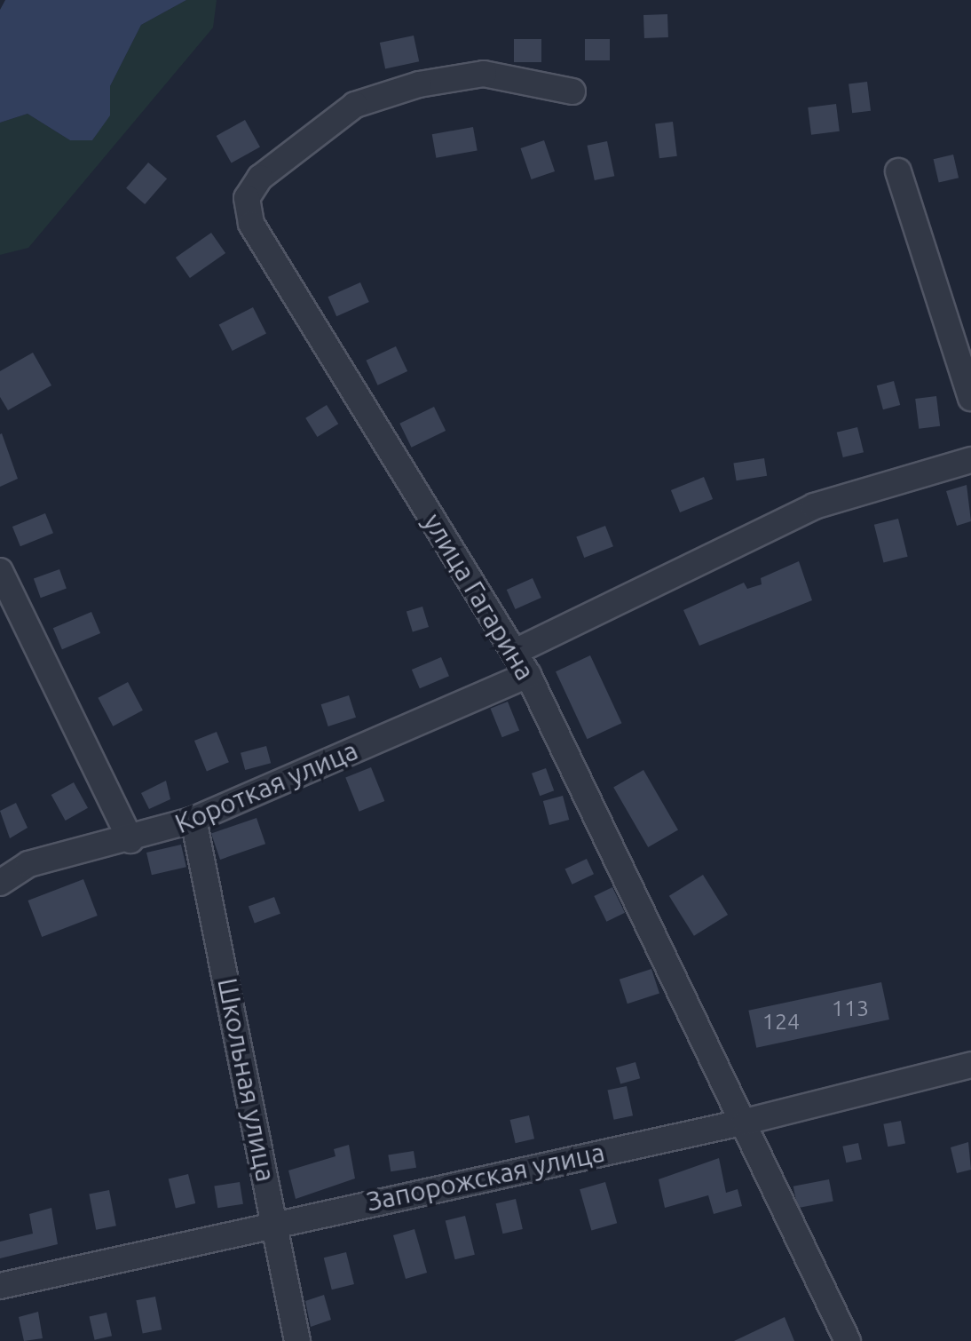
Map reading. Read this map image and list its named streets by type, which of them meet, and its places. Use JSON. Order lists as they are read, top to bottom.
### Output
{
  "streets": {
    "street": [
      "улица Гагарина",
      "Короткая улица",
      "Школьная улица",
      "Запорожская улица"
    ]
  },
  "crossings": [
    ["улица Гагарина", "Короткая улица"],
    ["улица Гагарина", "Запорожская улица"],
    ["Короткая улица", "Школьная улица"],
    ["Школьная улица", "Запорожская улица"]
  ],
  "house_numbers": ["113", "124"]
}
